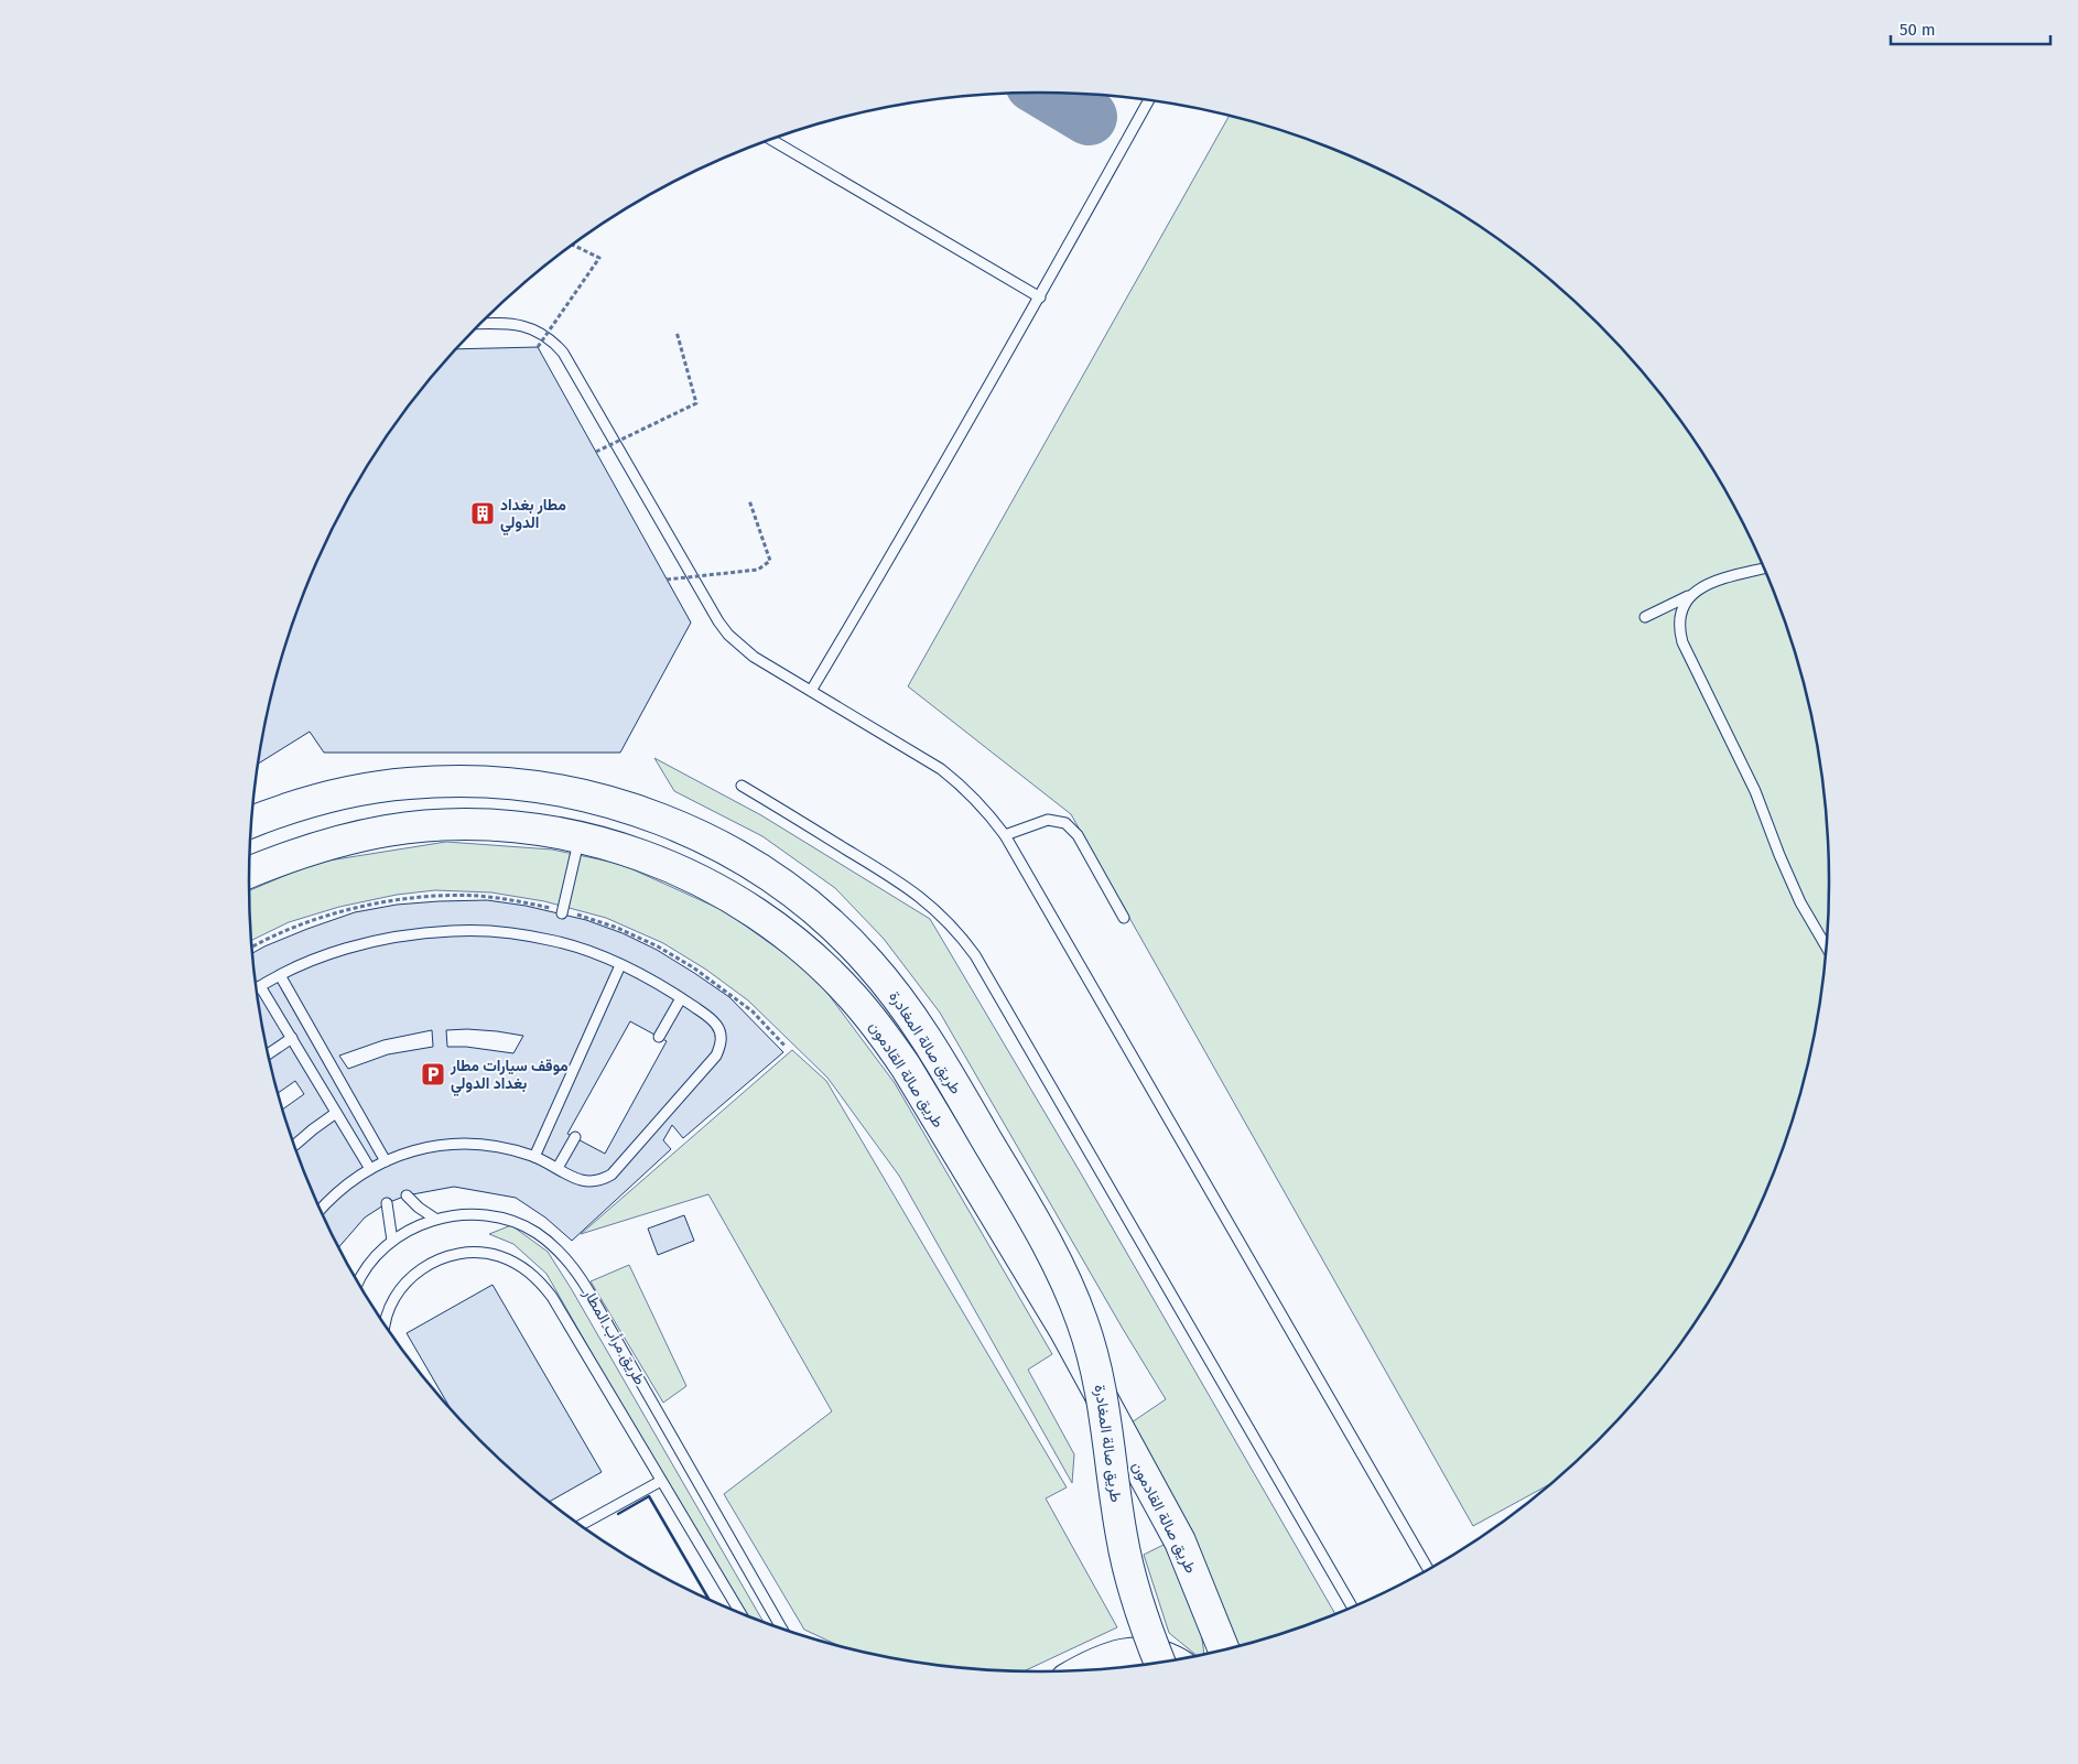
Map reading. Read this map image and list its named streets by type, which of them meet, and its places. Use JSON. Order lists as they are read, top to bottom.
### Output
{
  "streets": {
    "main road": ["طريق صالة المغادرة", "طريق صالة القادمون"],
    "lane": ["طريق مرأب المطار"]
  },
  "places": {
    "building": ["مطار بغداد الدولي"],
    "parking": ["موقف سيارات مطار بغداد الدولي"]
  },
  "scale_bar": "50 m"
}
